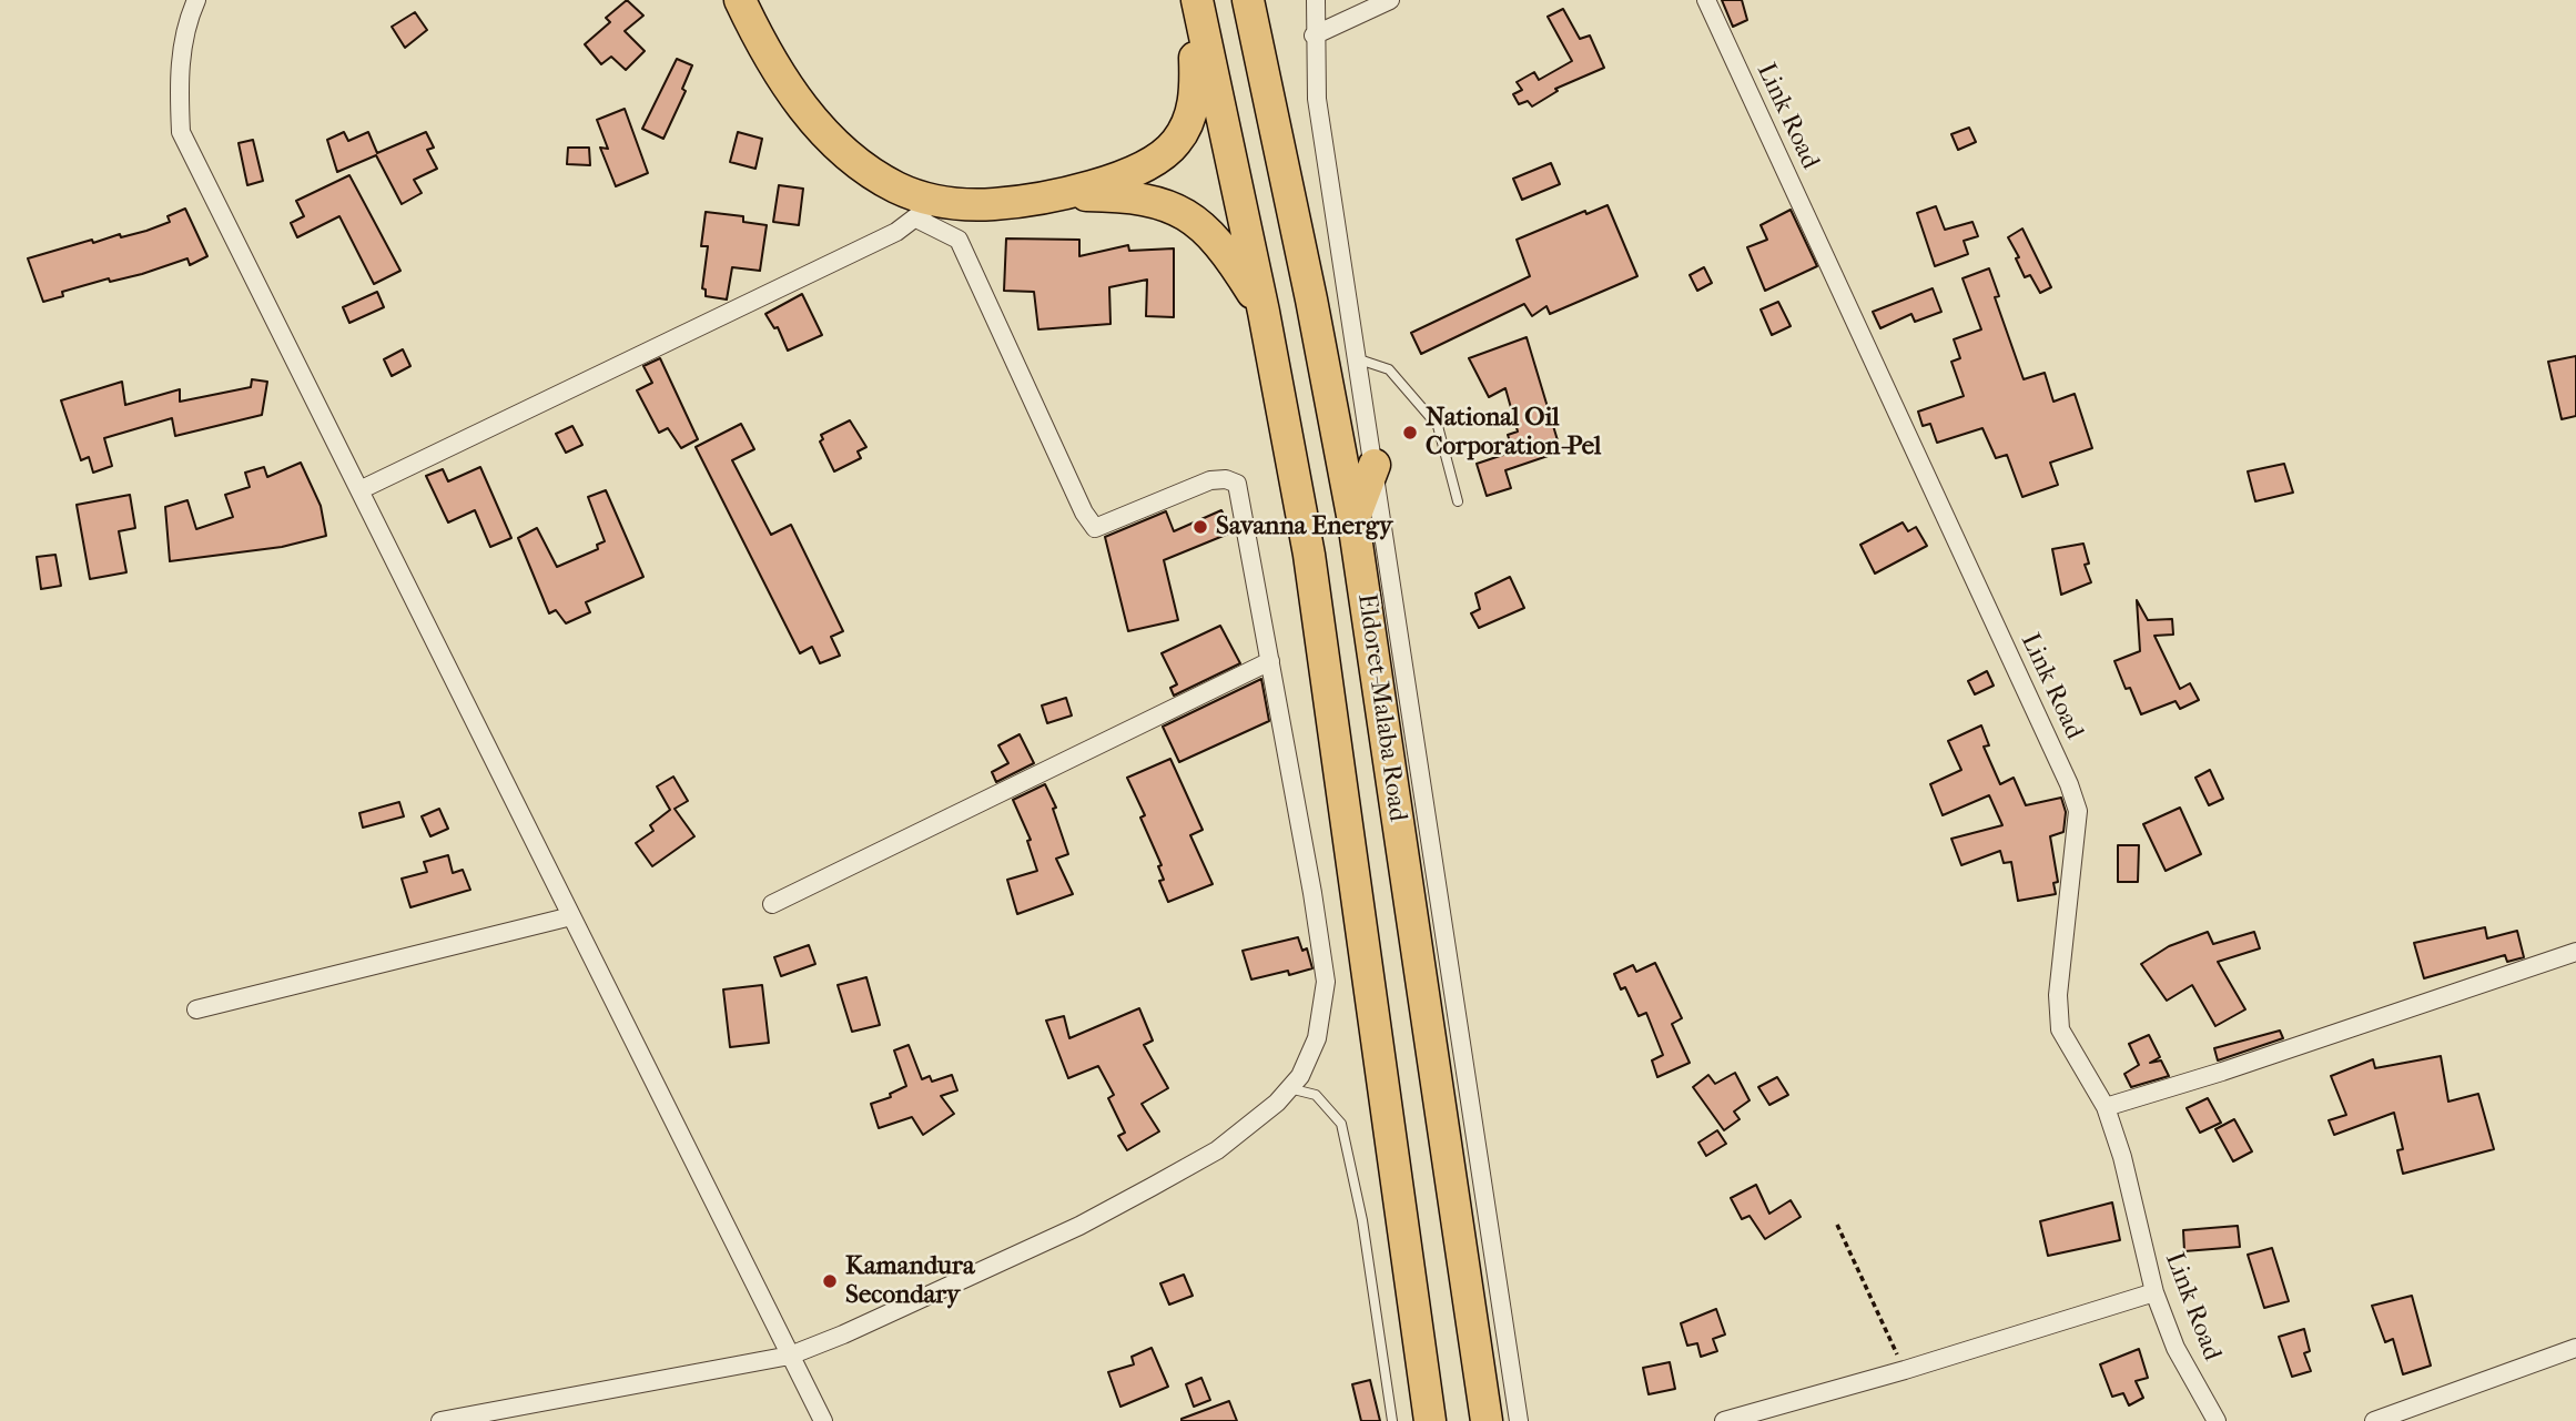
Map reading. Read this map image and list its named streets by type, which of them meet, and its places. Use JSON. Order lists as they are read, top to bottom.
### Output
{
  "streets": {
    "highway": ["Eldoret-Malaba Road"],
    "street": ["Link Road"]
  },
  "places": ["National Oil Corporation-Pel", "Savanna Energy", "Kamandura Secondary"]
}
